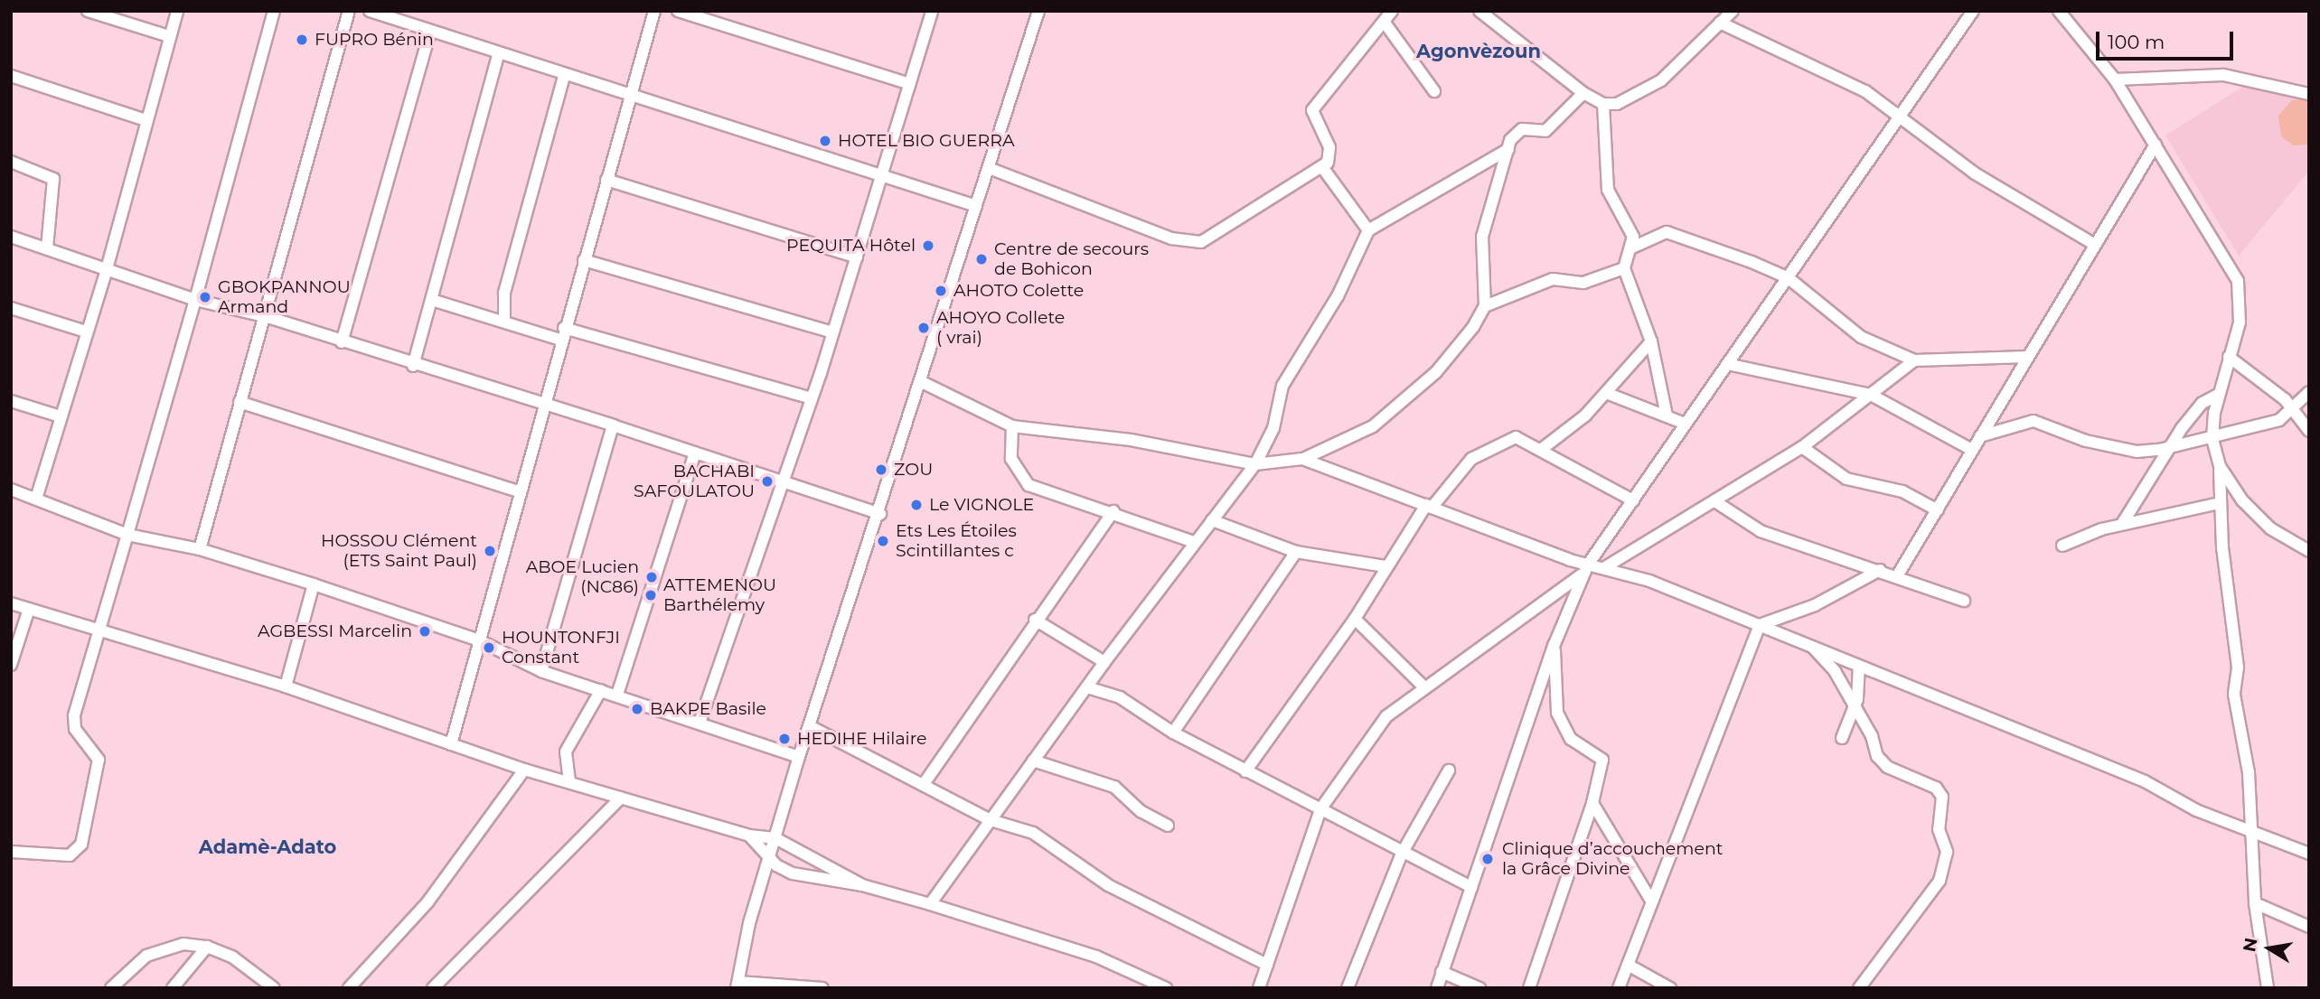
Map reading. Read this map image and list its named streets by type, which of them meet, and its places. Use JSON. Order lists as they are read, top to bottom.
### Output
{
  "districts": ["Agonvèzoun", "Adamè-Adato"],
  "places": [
    "FUPRO Bénin",
    "HOTEL BIO GUERRA",
    "PEQUITA Hôtel",
    "Centre de secours de Bohicon",
    "AHOTO Colette",
    "GBOKPANNOU Armand",
    "AHOYO Collete ( vrai)",
    "ZOU",
    "BACHABI SAFOULATOU",
    "Le VIGNOLE",
    "Ets Les Étoiles Scintillantes c",
    "HOSSOU Clément (ETS Saint Paul)",
    "ABOE Lucien (NC86)",
    "ATTEMENOU Barthélemy",
    "AGBESSI Marcelin",
    "HOUNTONFJI Constant",
    "BAKPE Basile",
    "HEDIHE Hilaire",
    "Clinique d’accouchement la Grâce Divine"
  ],
  "scale_bar": "100 m",
  "north": "left"
}
